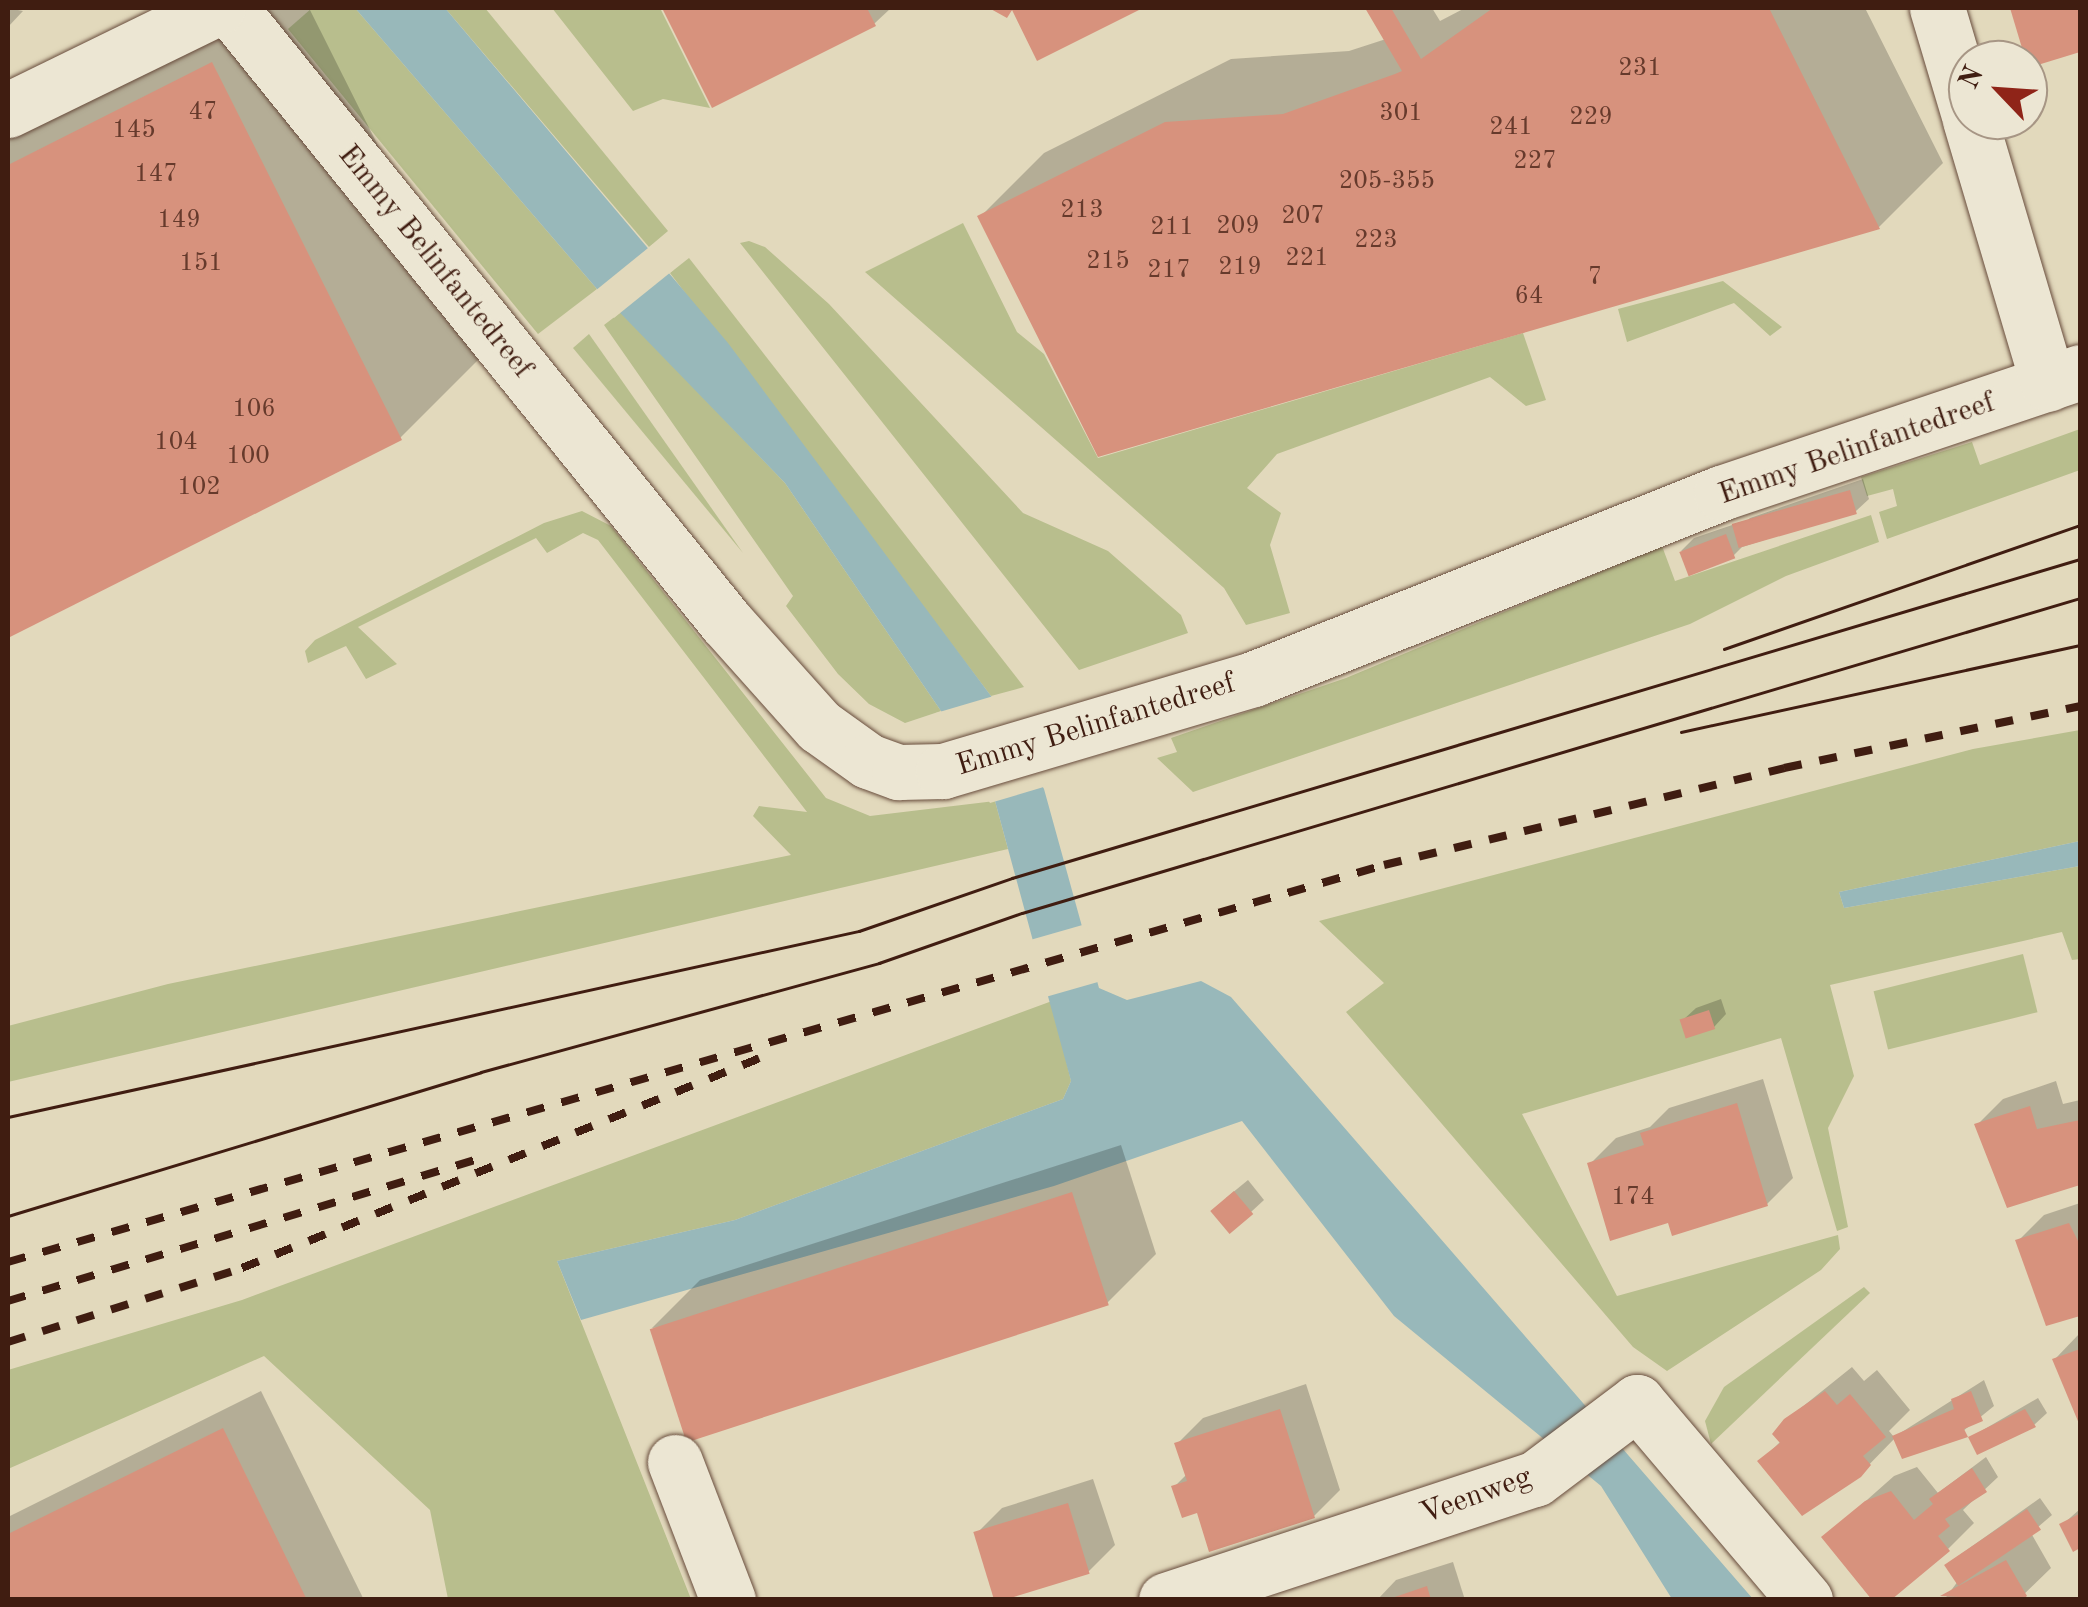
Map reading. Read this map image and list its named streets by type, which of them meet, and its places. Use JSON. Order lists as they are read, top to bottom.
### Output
{
  "streets": {
    "street": ["Emmy Belinfantedreef", "Veenweg"]
  },
  "house_numbers": [
    "231",
    "47",
    "301",
    "229",
    "241",
    "145",
    "227",
    "147",
    "205-355",
    "213",
    "207",
    "149",
    "209",
    "211",
    "223",
    "221",
    "215",
    "151",
    "219",
    "217",
    "7",
    "64",
    "106",
    "104",
    "100",
    "102",
    "174"
  ],
  "north": "top left"
}
